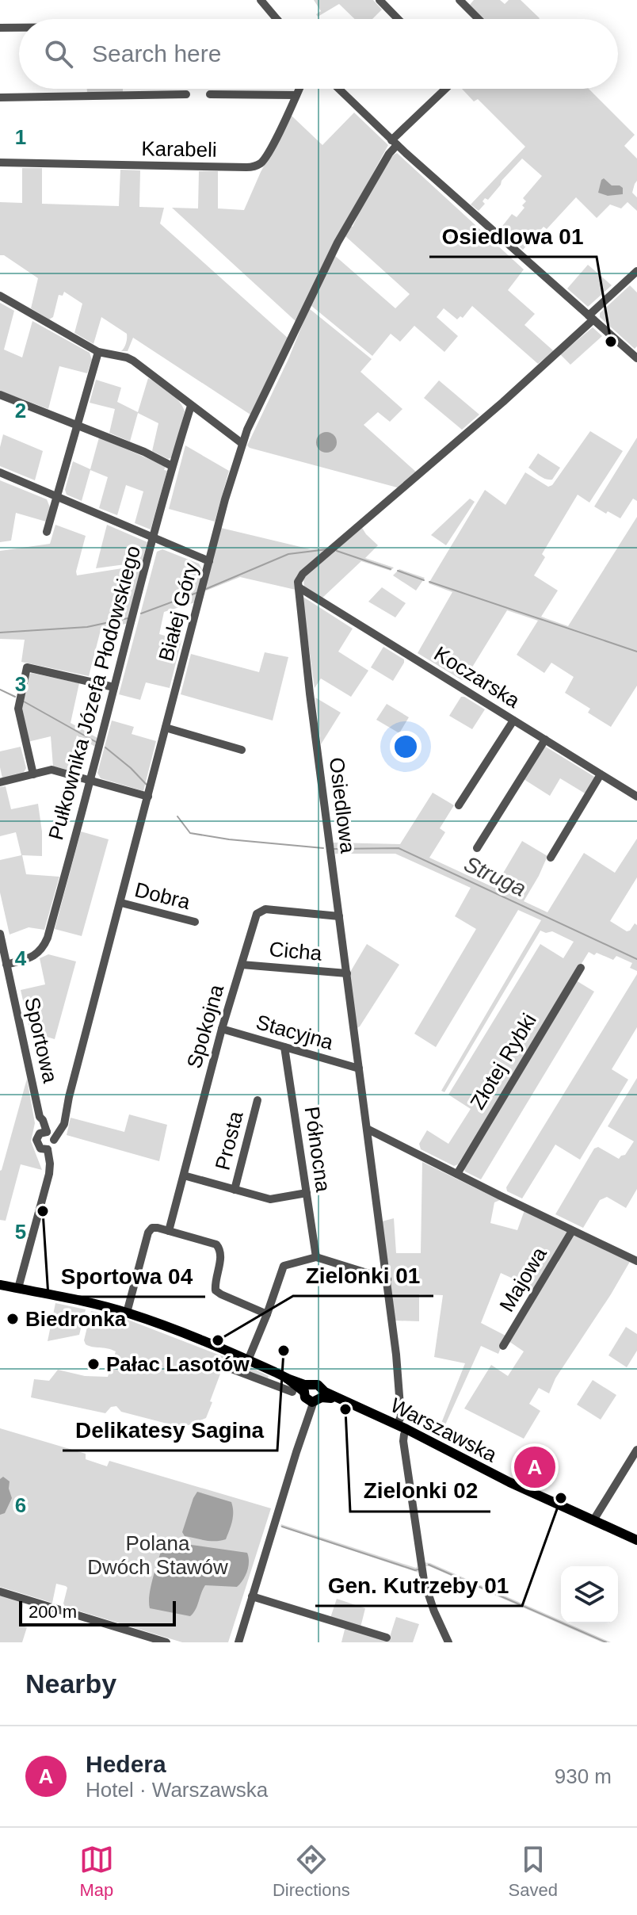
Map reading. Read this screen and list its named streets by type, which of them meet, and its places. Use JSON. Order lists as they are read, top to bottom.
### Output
{
  "streets": {
    "main road": ["Warszawska"],
    "street": [
      "Karabeli",
      "Białej Góry",
      "Koczarska",
      "Pułkownika Józefa Płodowskiego",
      "Osiedlowa",
      "Dobra",
      "Cicha",
      "Spokojna",
      "Stacyjna",
      "Sportowa",
      "Złotej Rybki",
      "Prosta",
      "Północna",
      "Majowa"
    ]
  },
  "crossings": [
    ["Białej Góry", "Dobra"],
    ["Białej Góry", "Sportowa"],
    ["Koczarska", "Osiedlowa"],
    ["Pułkownika Józefa Płodowskiego", "Sportowa"],
    ["Osiedlowa", "Cicha"],
    ["Osiedlowa", "Spokojna"],
    ["Osiedlowa", "Stacyjna"],
    ["Osiedlowa", "Warszawska"],
    ["Cicha", "Spokojna"],
    ["Spokojna", "Stacyjna"],
    ["Stacyjna", "Północna"]
  ],
  "water": ["Struga"],
  "parks": ["Polana Dwóch Stawów"],
  "places": [
    "Osiedlowa 01",
    "Sportowa 04",
    "Biedronka",
    "Zielonki 01",
    "Delikatesy Sagina",
    "Pałac Lasotów",
    "Zielonki 02",
    "Gen. Kutrzeby 01"
  ],
  "scale_bar": "200 m",
  "page": {
    "search": "Search here",
    "pins": "A",
    "scale": "200 m",
    "heading": "Nearby",
    "list": [
      {
        "mark": "A",
        "name": "Hedera",
        "note": "Hotel · Warszawska",
        "value": "930 m"
      }
    ],
    "nav": ["Map", "Directions", "Saved"]
  },
  "grid": {
    "rows": [
      "1",
      "2",
      "3",
      "4",
      "5",
      "6"
    ]
  }
}
